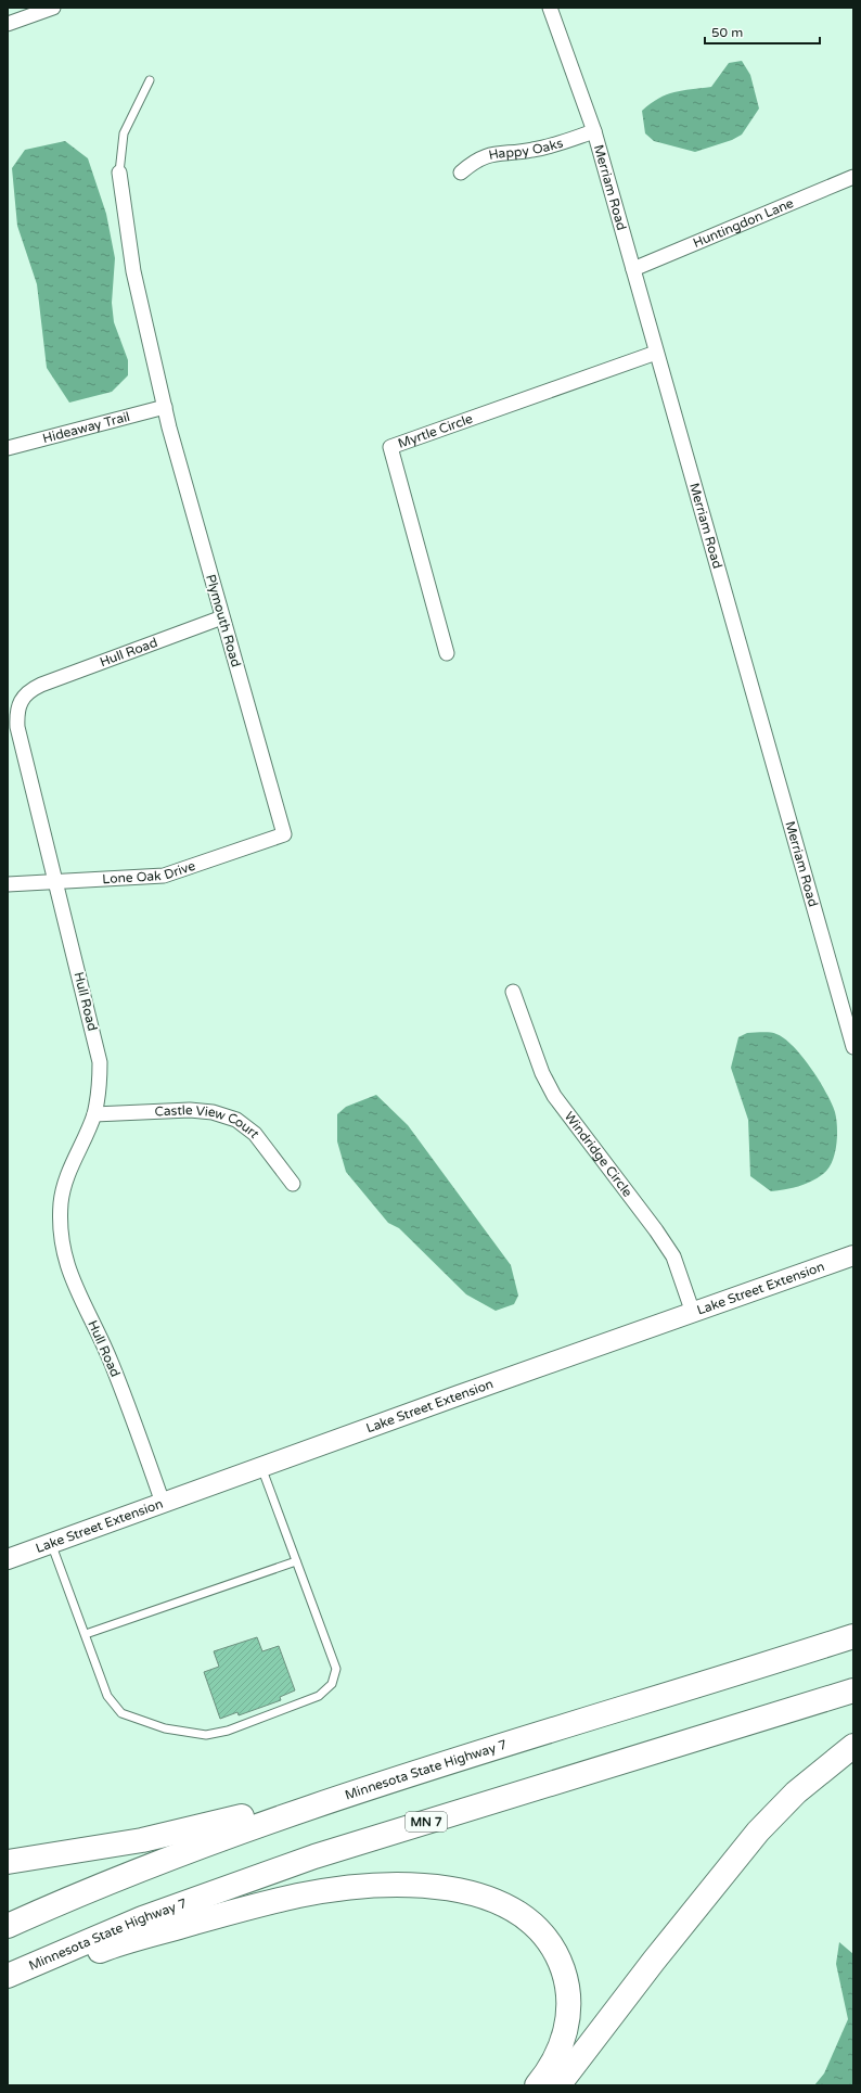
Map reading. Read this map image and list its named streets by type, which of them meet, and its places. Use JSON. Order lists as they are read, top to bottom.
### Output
{
  "streets": {
    "highway": ["Minnesota State Highway 7", "MN 7"],
    "street": [
      "Happy Oaks",
      "Merriam Road",
      "Huntingdon Lane",
      "Hideaway Trail",
      "Myrtle Circle",
      "Plymouth Road",
      "Hull Road",
      "Lone Oak Drive",
      "Castle View Court",
      "Windridge Circle",
      "Lake Street Extension"
    ]
  },
  "crossings": [
    ["Happy Oaks", "Merriam Road"],
    ["Merriam Road", "Huntingdon Lane"],
    ["Merriam Road", "Myrtle Circle"],
    ["Hideaway Trail", "Plymouth Road"],
    ["Plymouth Road", "Hull Road"],
    ["Plymouth Road", "Lone Oak Drive"],
    ["Hull Road", "Lone Oak Drive"],
    ["Hull Road", "Castle View Court"],
    ["Hull Road", "Lake Street Extension"],
    ["Windridge Circle", "Lake Street Extension"]
  ],
  "scale_bar": "50 m"
}
